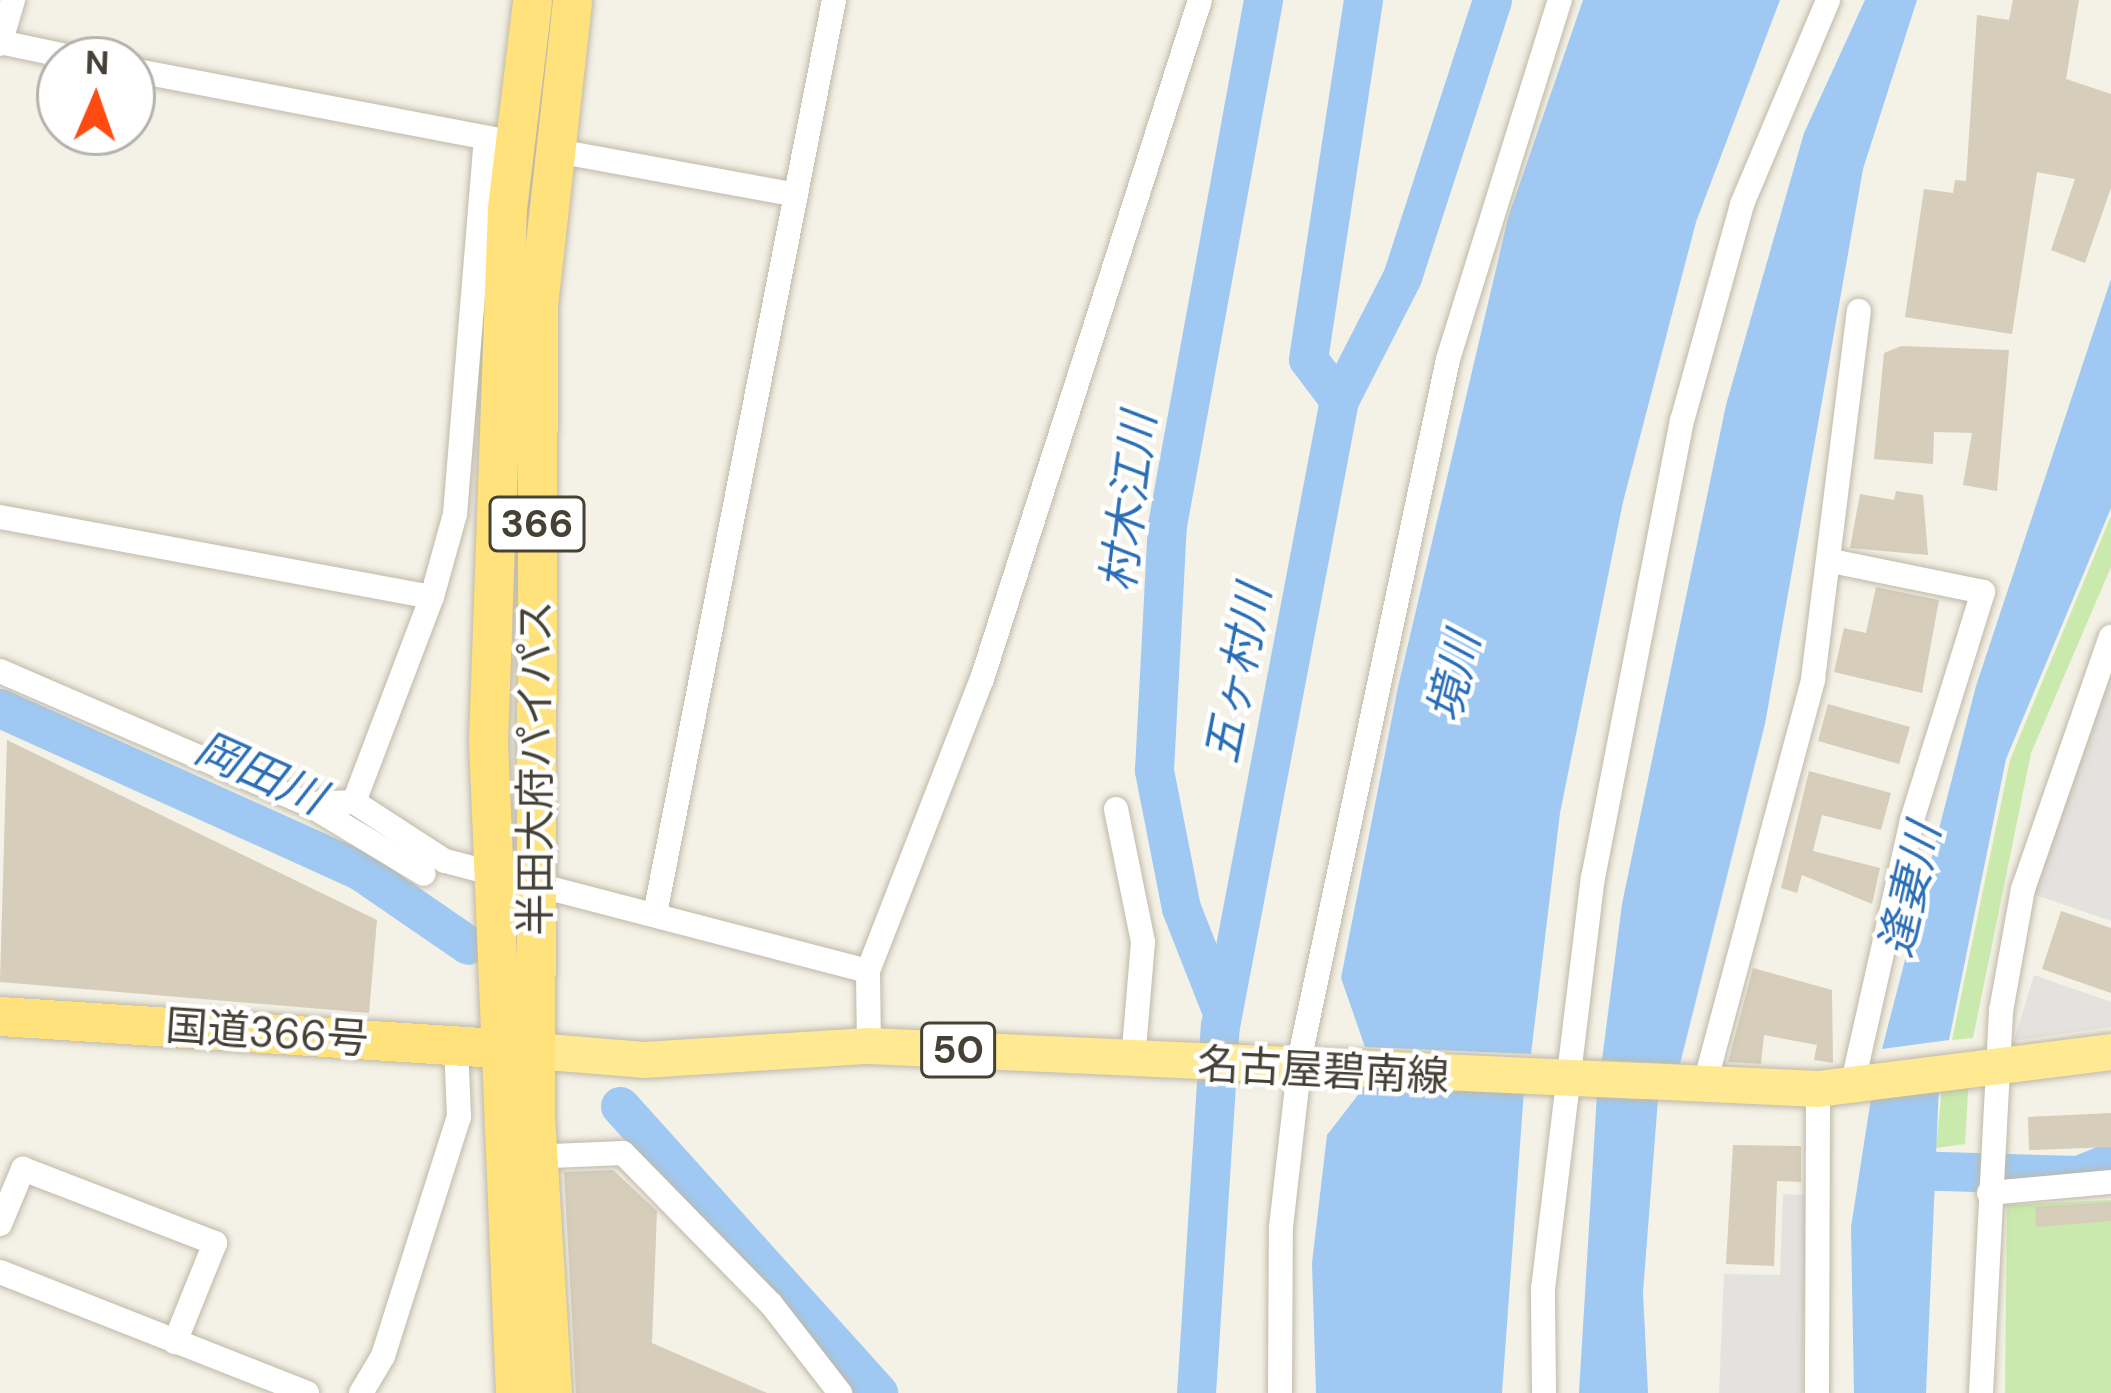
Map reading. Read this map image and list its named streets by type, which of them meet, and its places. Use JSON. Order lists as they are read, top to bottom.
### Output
{
  "streets": {
    "highway": ["366", "半田大府パイパス", "国道366号"],
    "main road": ["50", "名古屋碧南線"]
  },
  "crossings": [
    ["半田大府パイパス", "国道366号"],
    ["半田大府パイパス", "名古屋碧南線"],
    ["国道366号", "名古屋碧南線"]
  ],
  "water": [
    "村木江川",
    "五ヶ村川",
    "境川",
    "岡田川",
    "逢妻川"
  ],
  "north": "top"
}
